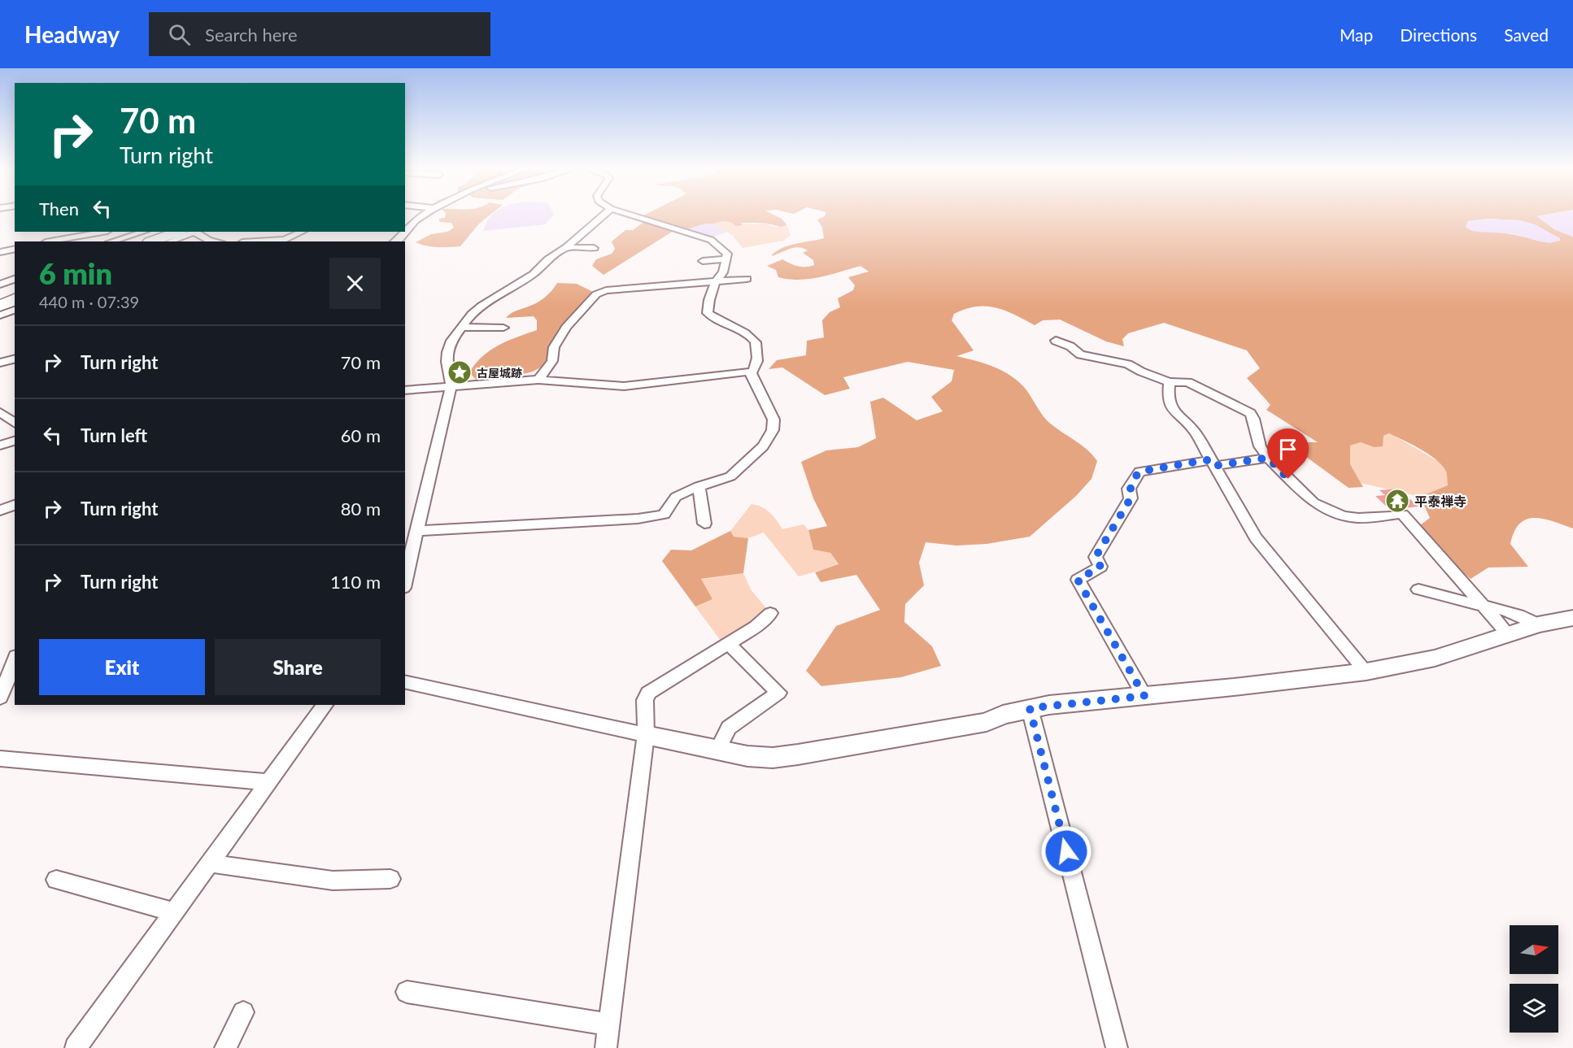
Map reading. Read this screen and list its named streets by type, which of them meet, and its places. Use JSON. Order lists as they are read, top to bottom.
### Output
{
  "places": {
    "place": ["古屋城跡"],
    "temple": ["平泰禅寺"]
  },
  "north": "right",
  "page": {
    "header": "Headway",
    "search": "Search here",
    "nav": ["Map", "Directions", "Saved"],
    "turn": ["70 m", "Turn right"],
    "then": "Then",
    "heading": ["6 min", "440 m · 07:39"],
    "list": [
      {
        "name": "Turn right",
        "value": "70 m"
      },
      {
        "name": "Turn left",
        "value": "60 m"
      },
      {
        "name": "Turn right",
        "value": "80 m"
      },
      {
        "name": "Turn right",
        "value": "110 m"
      }
    ],
    "buttons": ["Exit", "Share"]
  }
}
